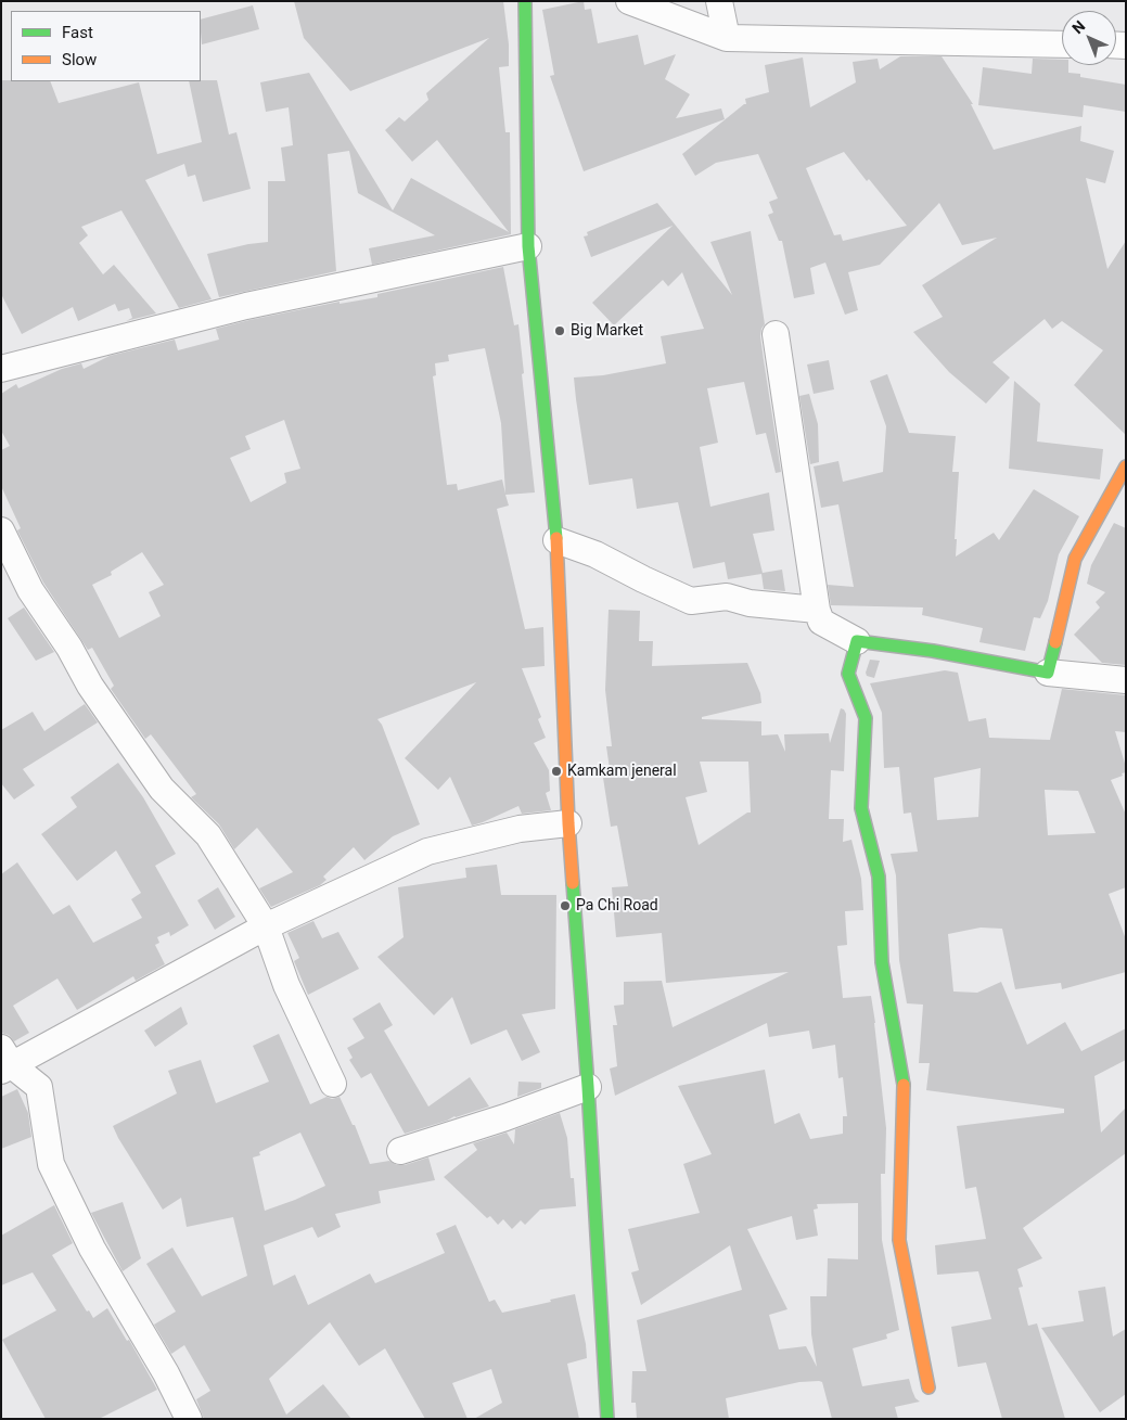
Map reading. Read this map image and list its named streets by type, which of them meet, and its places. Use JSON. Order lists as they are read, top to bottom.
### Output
{
  "places": ["Big Market", "Kamkam jeneral", "Pa Chi Road"],
  "legend": ["Fast", "Slow"],
  "north": "top left"
}
